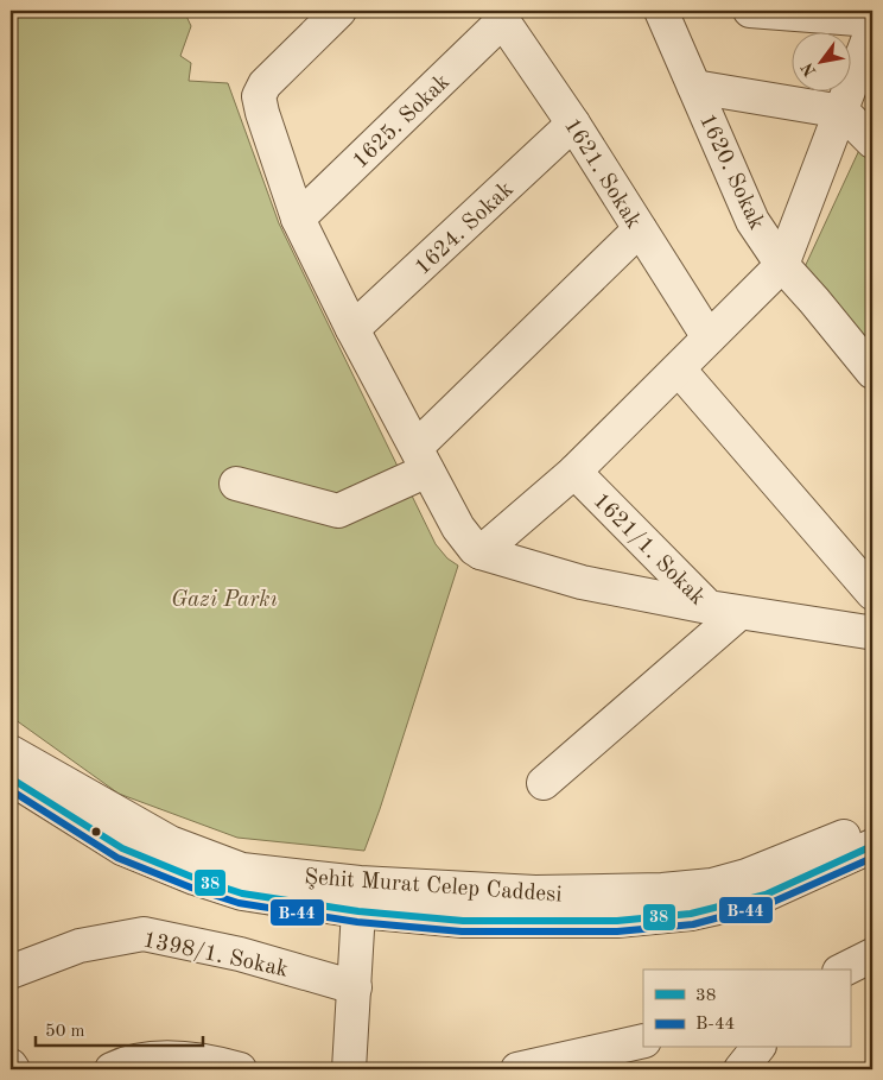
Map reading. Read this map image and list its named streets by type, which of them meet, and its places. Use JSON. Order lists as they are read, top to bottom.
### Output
{
  "streets": {
    "street": [
      "1625. Sokak",
      "1620. Sokak",
      "1621. Sokak",
      "1624. Sokak",
      "1621/1. Sokak",
      "Şehit Murat Celep Caddesi",
      "1398/1. Sokak"
    ]
  },
  "crossings": [
    ["1625. Sokak", "1621. Sokak"],
    ["1621. Sokak", "1624. Sokak"]
  ],
  "parks": ["Gazi Parkı"],
  "lines": ["transit line 38", "transit line B-44"],
  "legend": ["38", "B-44"],
  "scale_bar": "50 m",
  "north": "bottom left"
}
